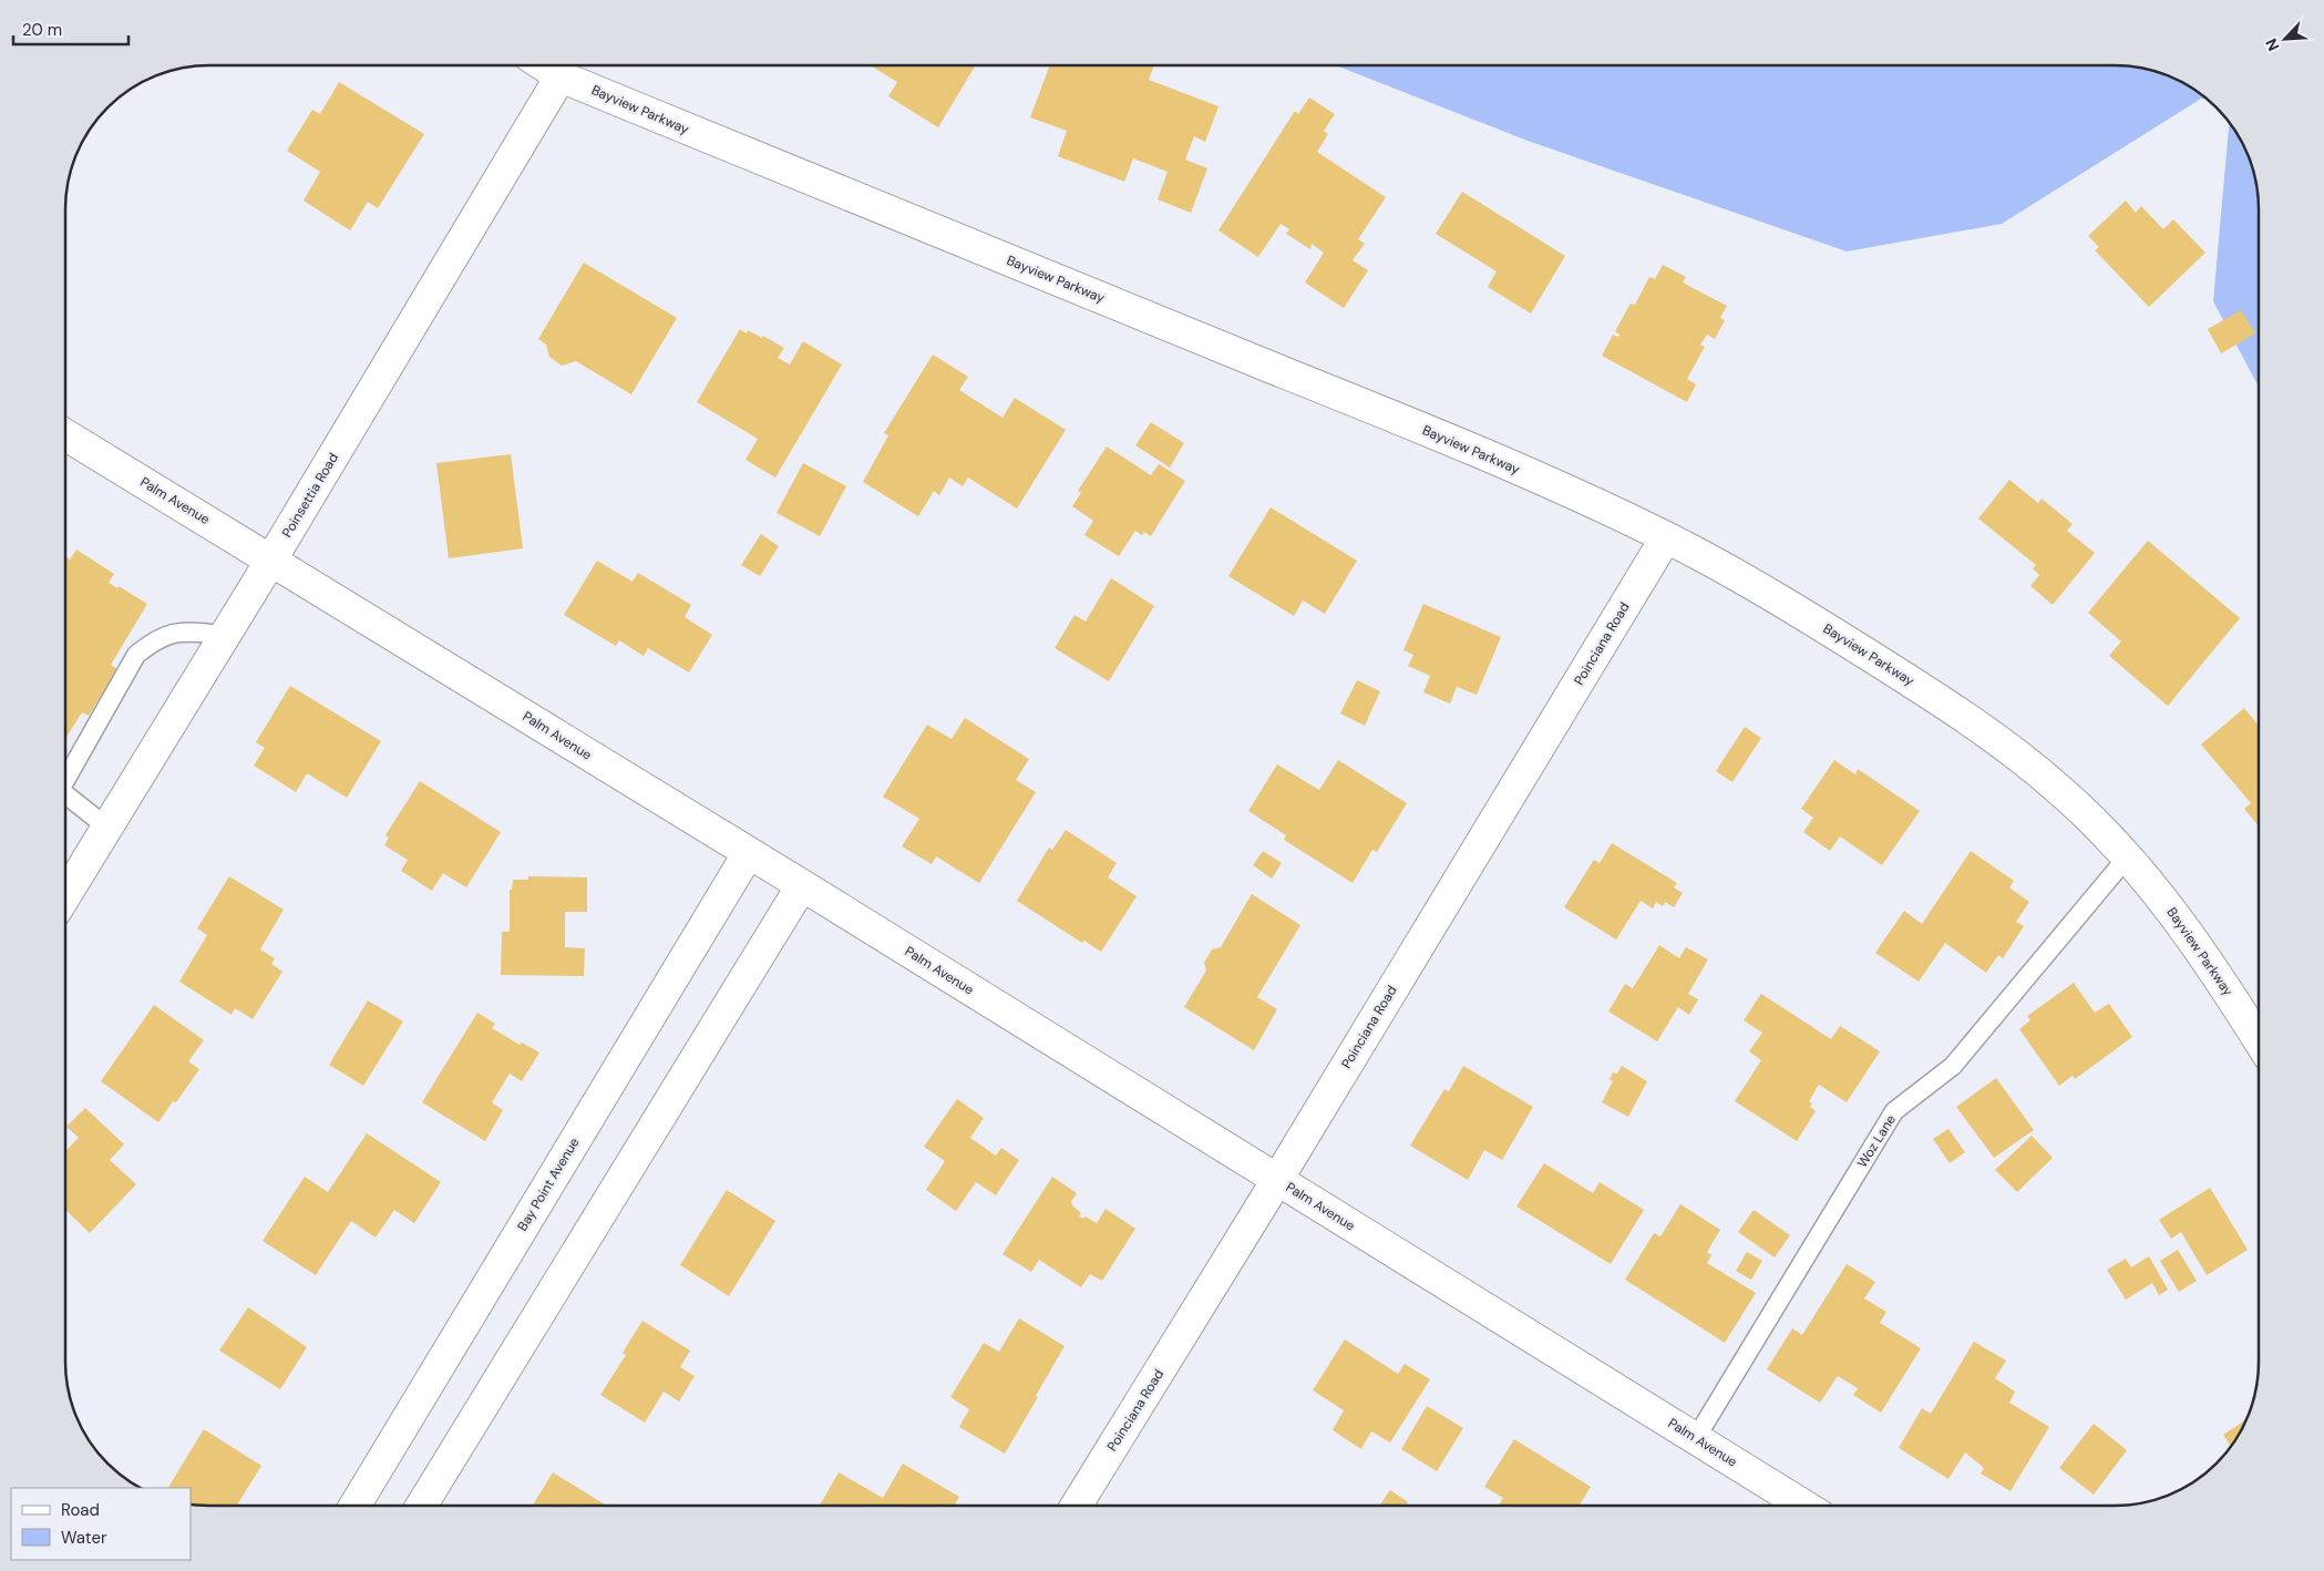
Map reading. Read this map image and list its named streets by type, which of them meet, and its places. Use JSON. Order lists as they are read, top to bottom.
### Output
{
  "streets": {
    "street": [
      "Bayview Parkway",
      "Poinsettia Road",
      "Palm Avenue",
      "Poinciana Road",
      "Bay Point Avenue"
    ],
    "lane": ["Woz Lane"]
  },
  "crossings": [
    ["Bayview Parkway", "Poinsettia Road"],
    ["Bayview Parkway", "Poinciana Road"],
    ["Bayview Parkway", "Woz Lane"],
    ["Poinsettia Road", "Palm Avenue"],
    ["Palm Avenue", "Poinciana Road"],
    ["Palm Avenue", "Woz Lane"],
    ["Palm Avenue", "Bay Point Avenue"]
  ],
  "legend": ["Road", "Water"],
  "scale_bar": "20 m",
  "north": "bottom left"
}
